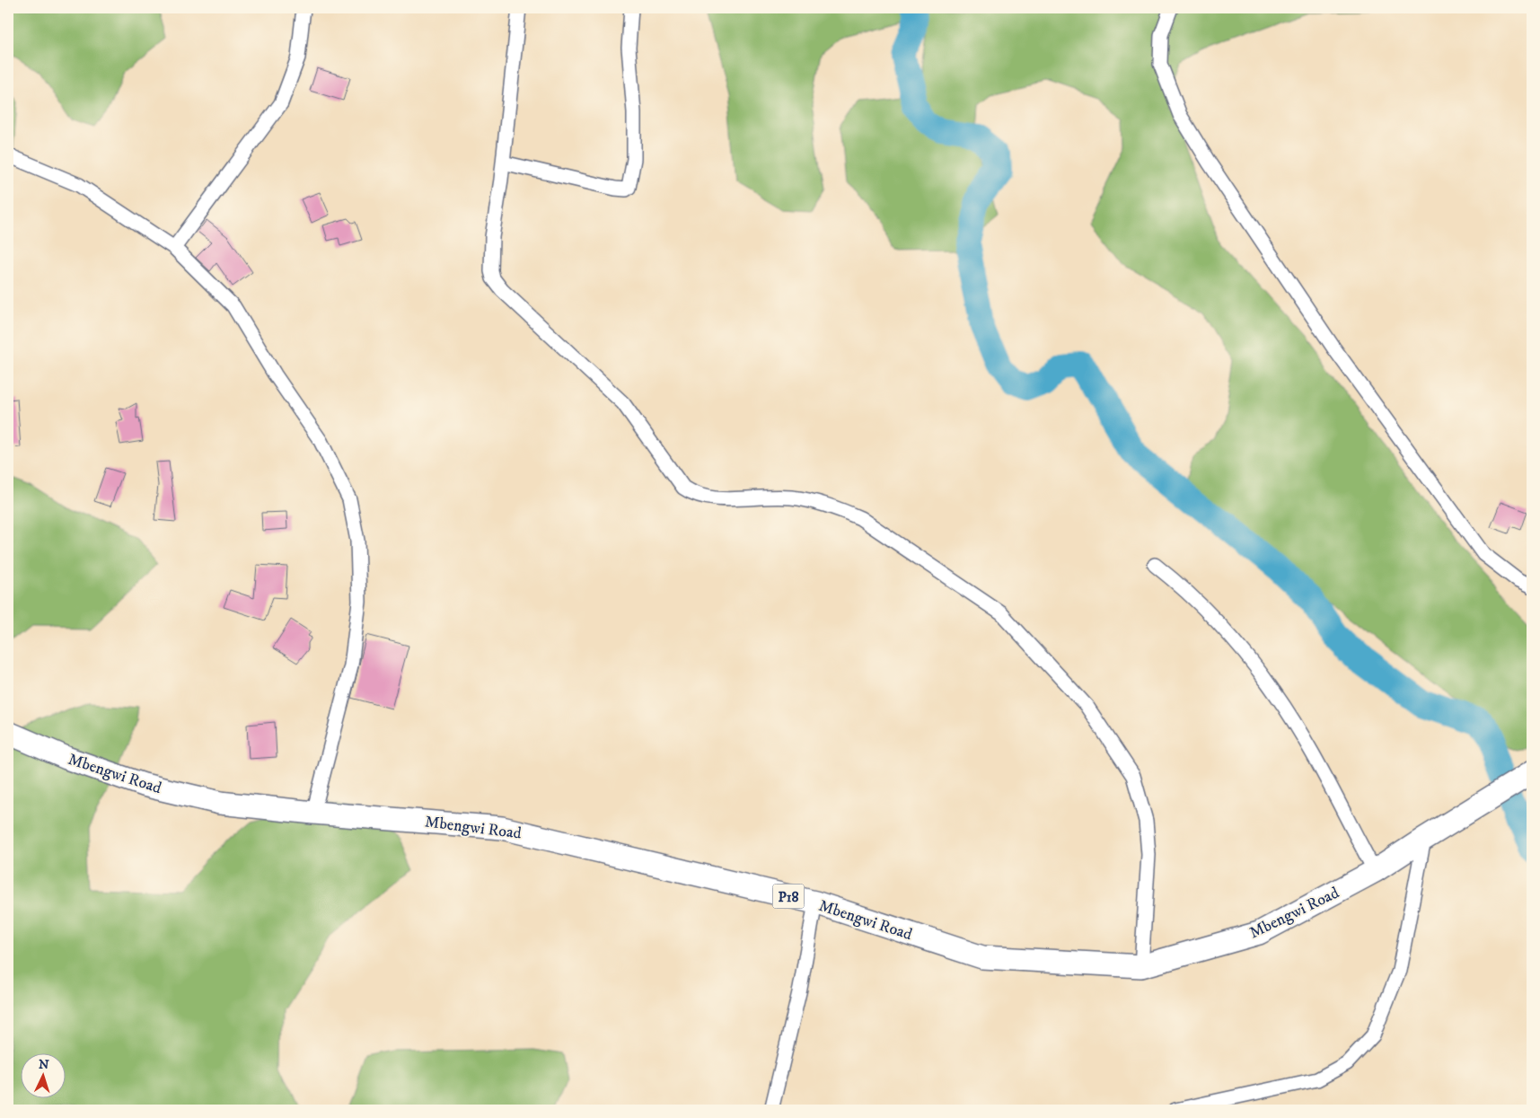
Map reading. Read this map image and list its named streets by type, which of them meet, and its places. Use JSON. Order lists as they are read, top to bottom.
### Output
{
  "streets": {
    "main road": ["Mbengwi Road", "P18"]
  },
  "north": "top"
}
